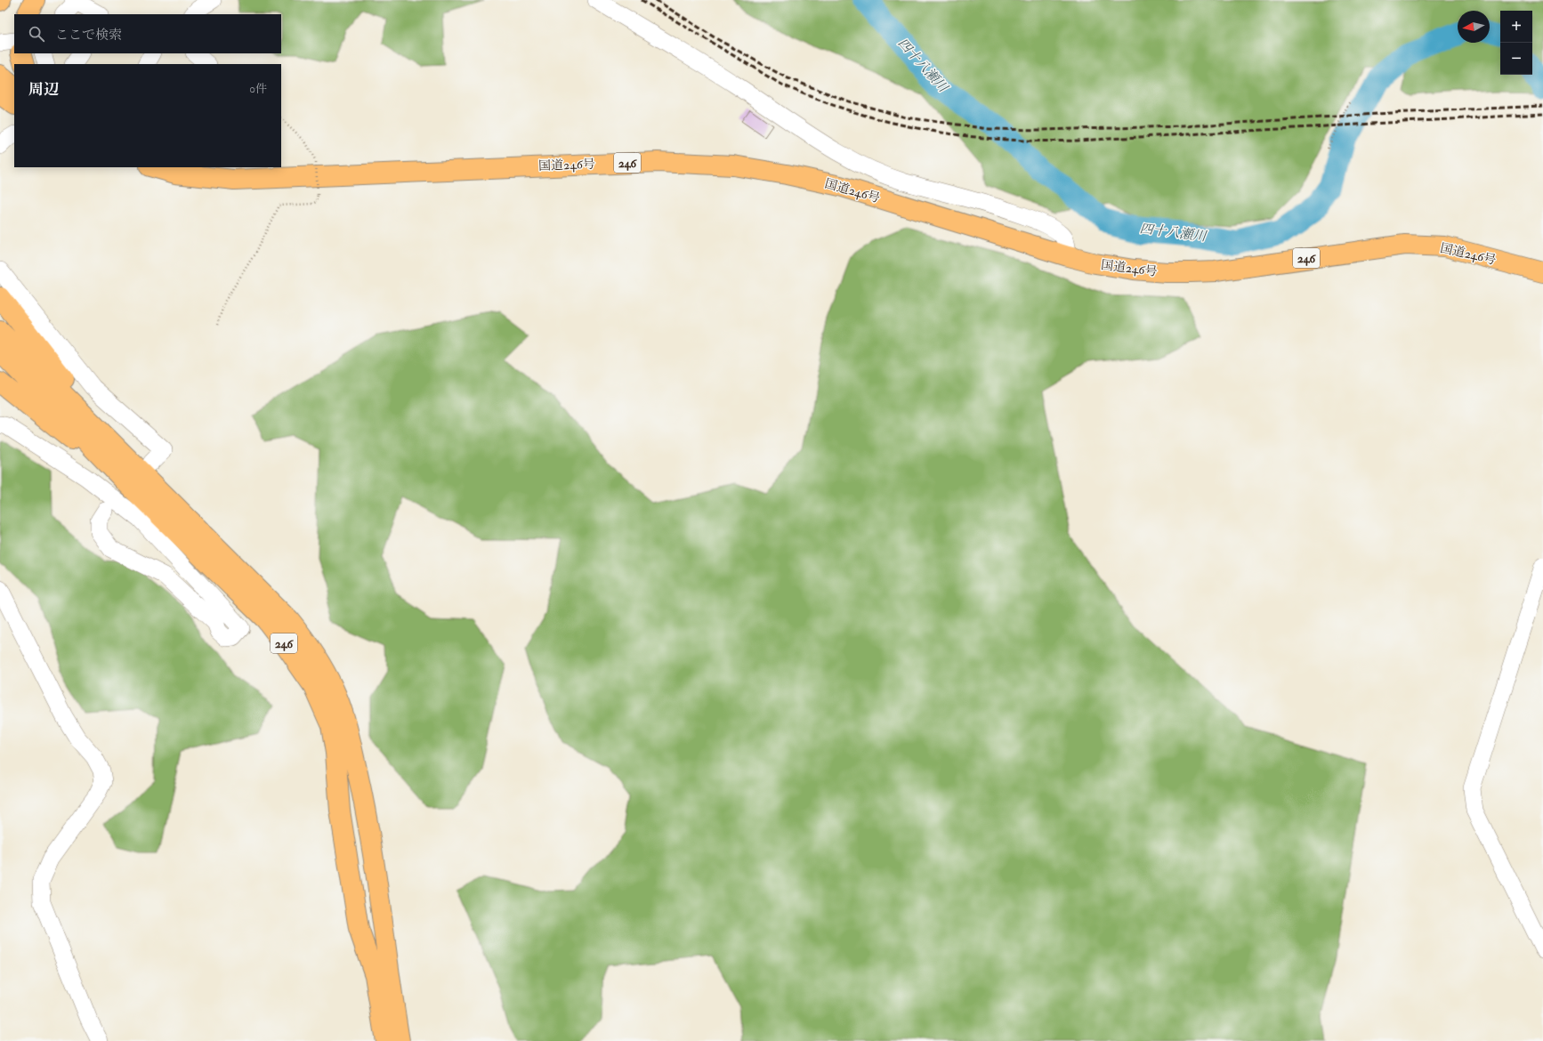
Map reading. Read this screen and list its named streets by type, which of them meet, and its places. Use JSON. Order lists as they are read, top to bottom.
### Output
{
  "streets": {
    "highway": ["246", "国道246号"]
  },
  "water": ["四十八瀬川"],
  "north": "left",
  "page": {
    "map_buttons": ["+", "−"],
    "search": "ここで検索",
    "heading": ["周辺", "0件"]
  }
}
